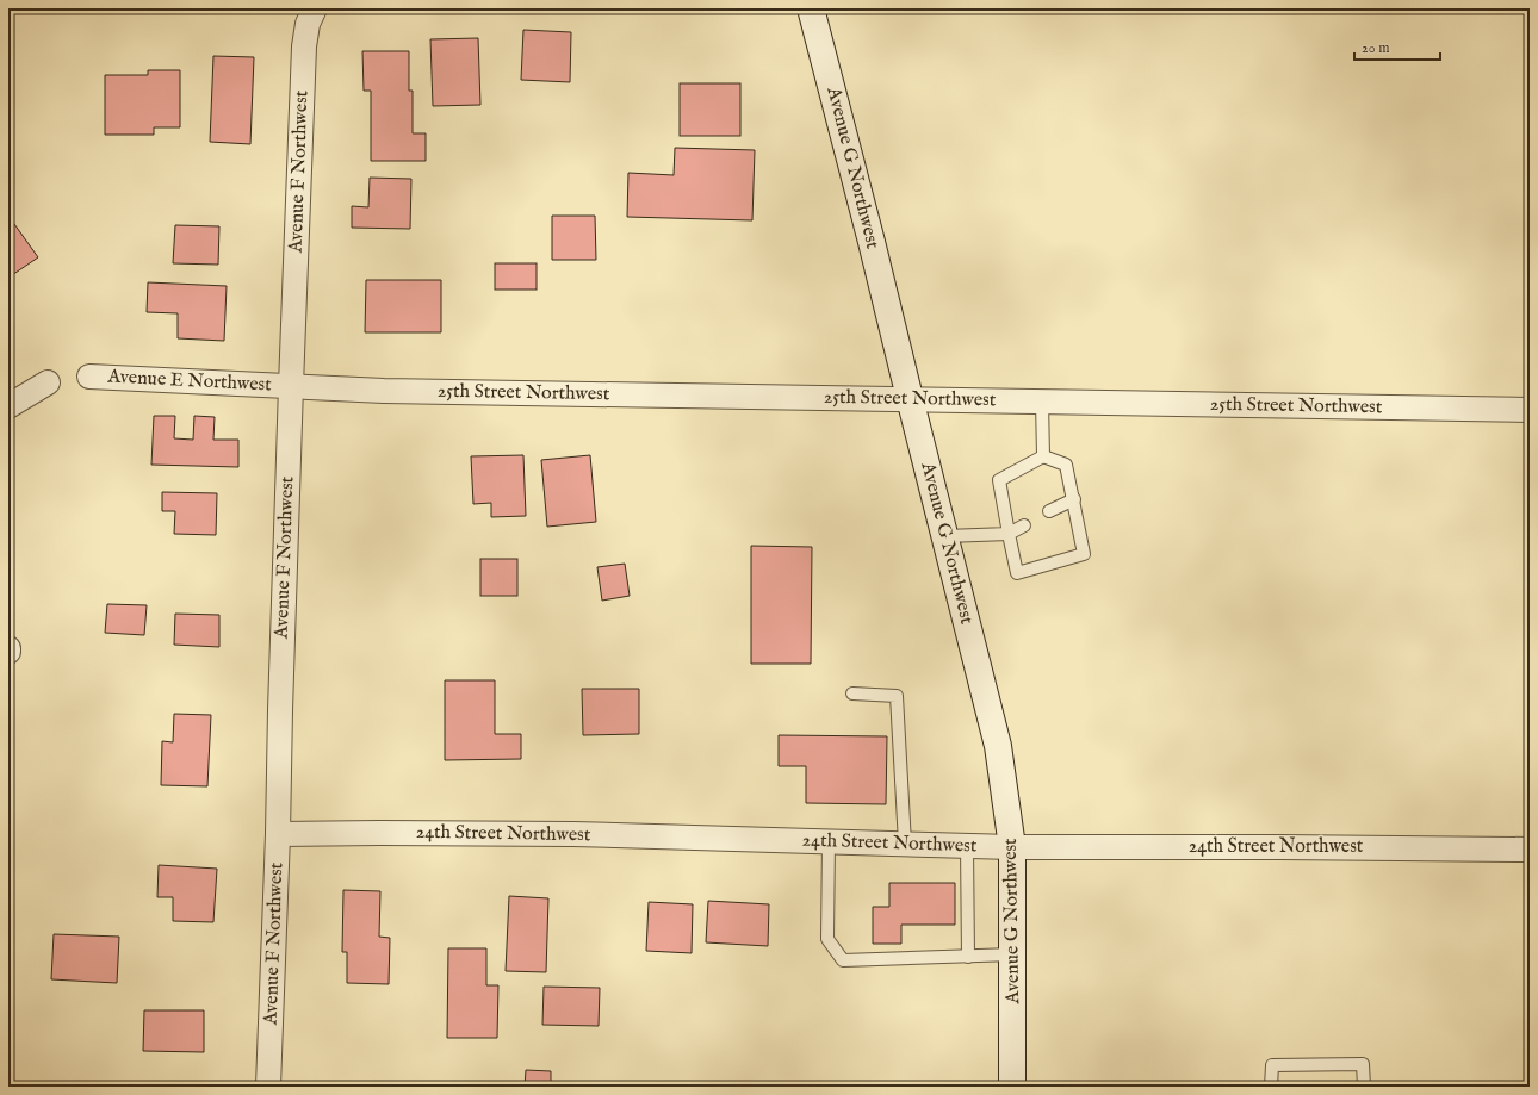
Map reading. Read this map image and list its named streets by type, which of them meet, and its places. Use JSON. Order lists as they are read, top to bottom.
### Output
{
  "streets": {
    "main road": ["Avenue G Northwest"],
    "street": [
      "Avenue F Northwest",
      "Avenue E Northwest",
      "25th Street Northwest",
      "24th Street Northwest"
    ]
  },
  "crossings": [
    ["Avenue G Northwest", "25th Street Northwest"],
    ["Avenue G Northwest", "24th Street Northwest"],
    ["Avenue F Northwest", "Avenue E Northwest"],
    ["Avenue F Northwest", "25th Street Northwest"],
    ["Avenue F Northwest", "24th Street Northwest"],
    ["Avenue E Northwest", "25th Street Northwest"]
  ],
  "scale_bar": "20 m"
}
